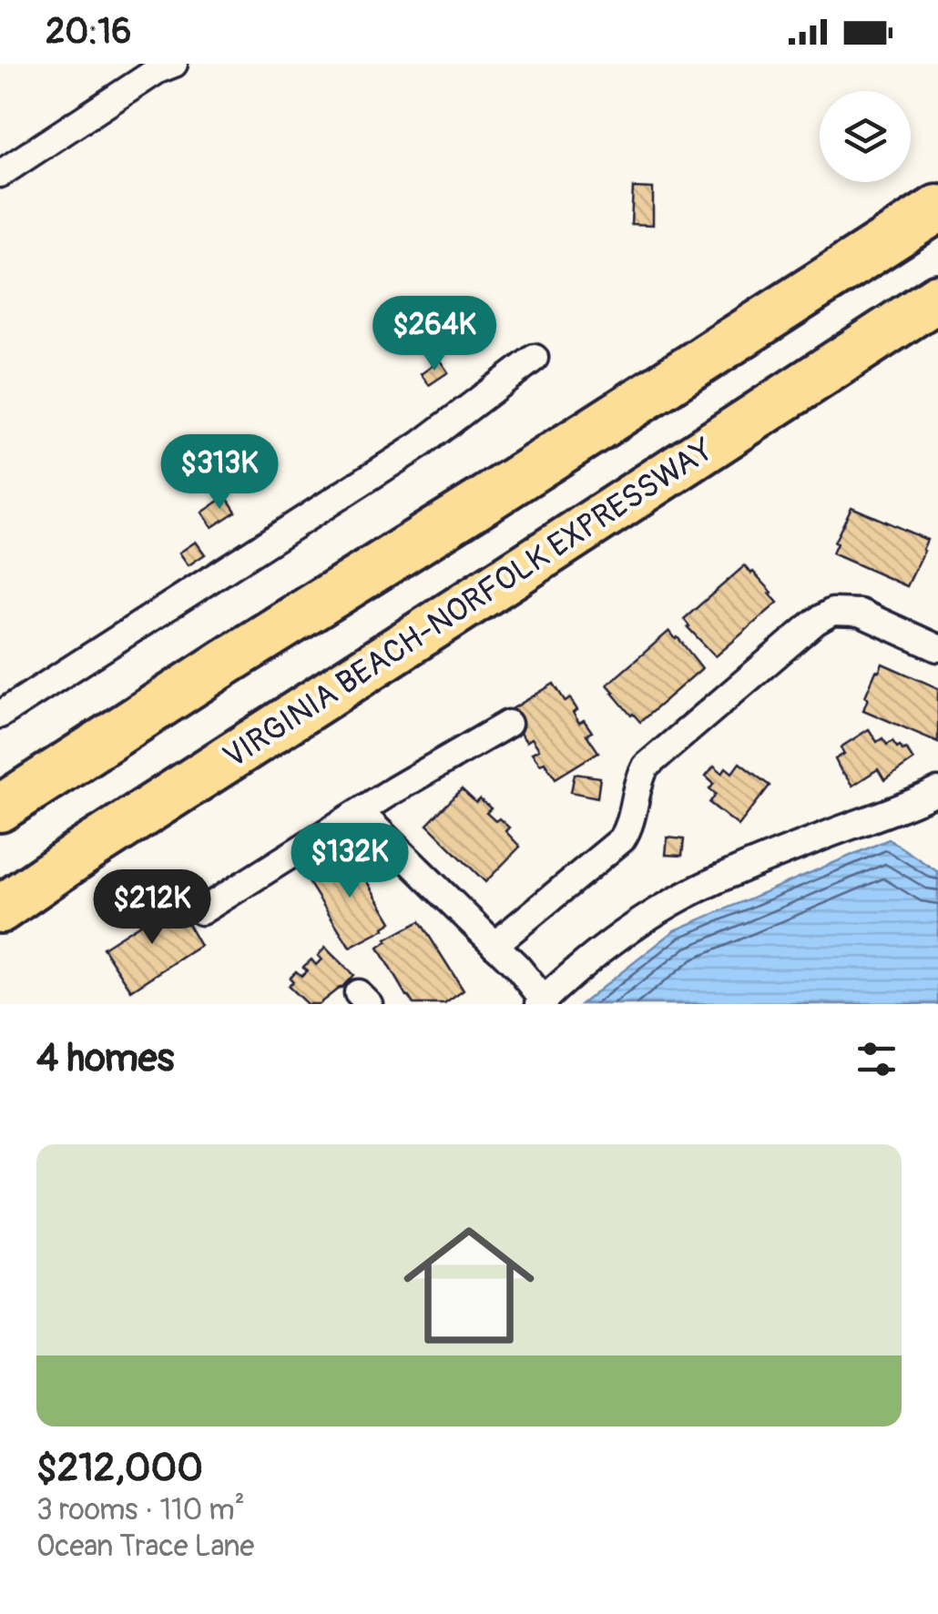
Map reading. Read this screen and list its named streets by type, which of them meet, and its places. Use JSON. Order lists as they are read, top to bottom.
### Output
{
  "streets": {
    "highway": ["VIRGINIA BEACH-NORFOLK EXPRESSWAY"]
  },
  "page": {
    "status": "20:16",
    "price": [
      "$264K",
      "$313K",
      "$132K",
      "$212K"
    ],
    "heading": "4 homes",
    "list": [
      {
        "name": "$212,000",
        "note": "3 rooms · 110 m² · Ocean Trace Lane"
      }
    ]
  }
}
